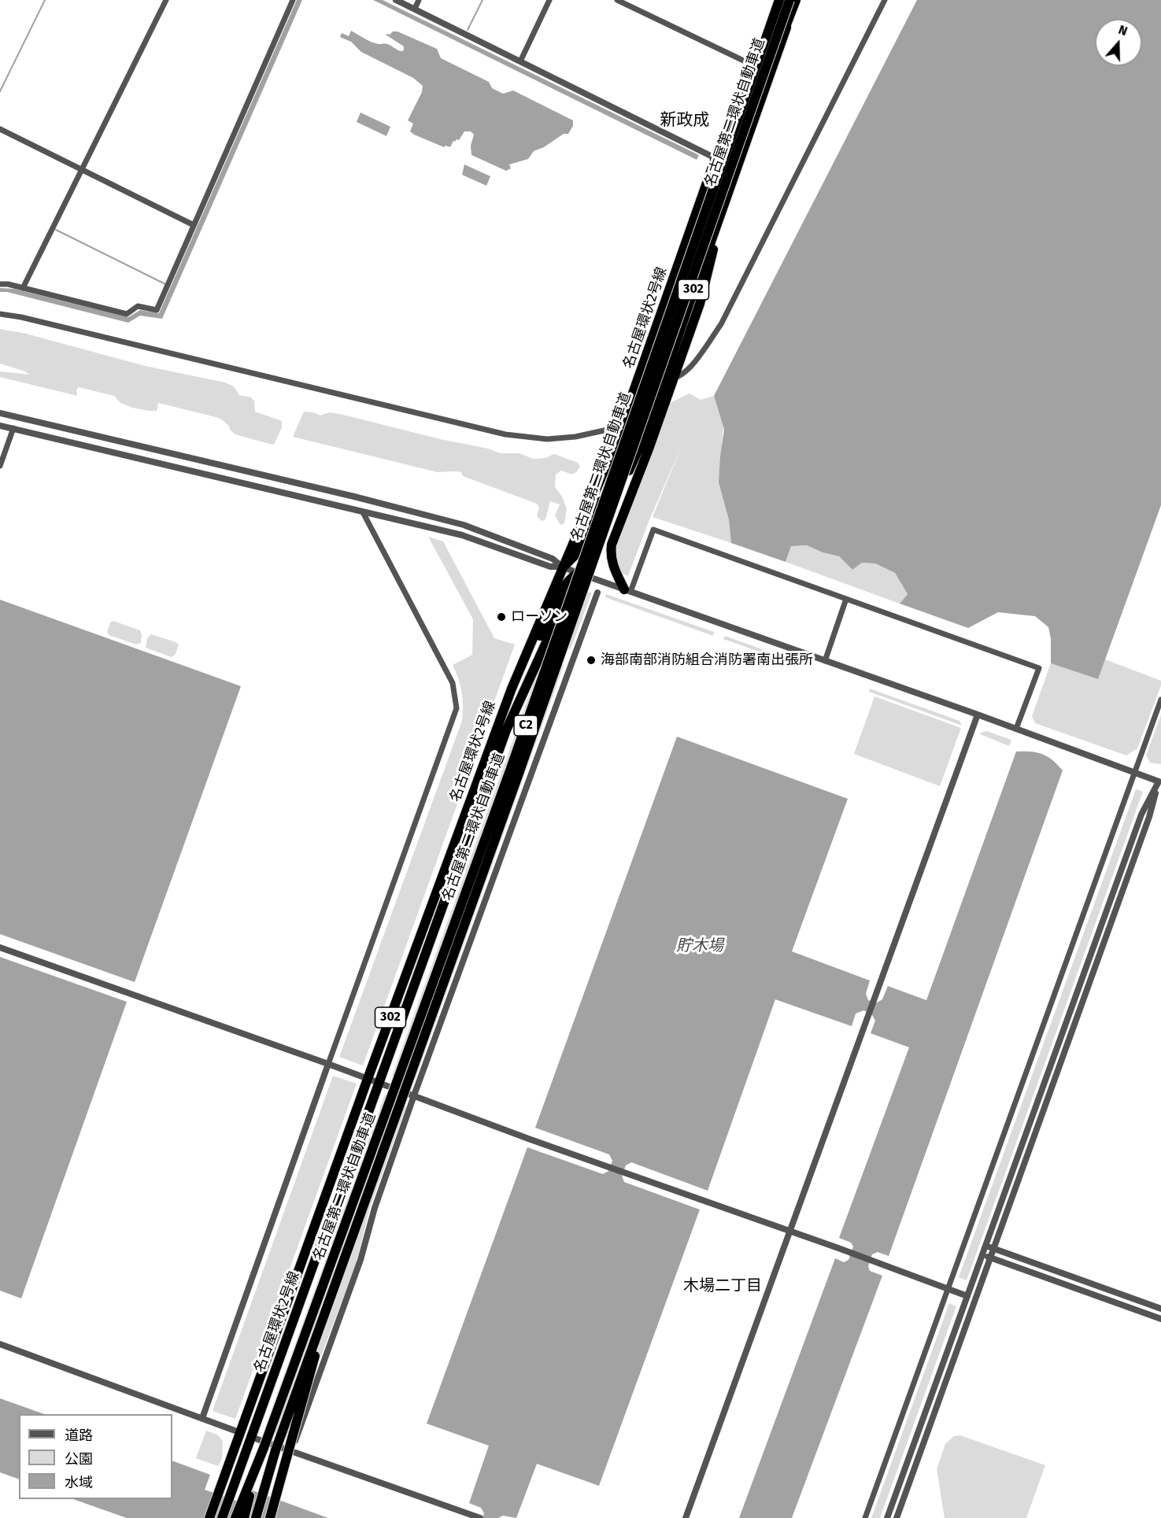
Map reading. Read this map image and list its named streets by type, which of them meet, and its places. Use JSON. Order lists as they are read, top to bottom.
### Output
{
  "streets": {
    "highway": [
      "名古屋第二環状自動車道",
      "302",
      "名古屋環状2号線",
      "C2"
    ]
  },
  "districts": ["新政成", "木場二丁目"],
  "water": ["貯木場"],
  "places": ["ローソン", "海部南部消防組合消防署南出張所"],
  "legend": ["道路", "公園", "水域"],
  "north": "top"
}
